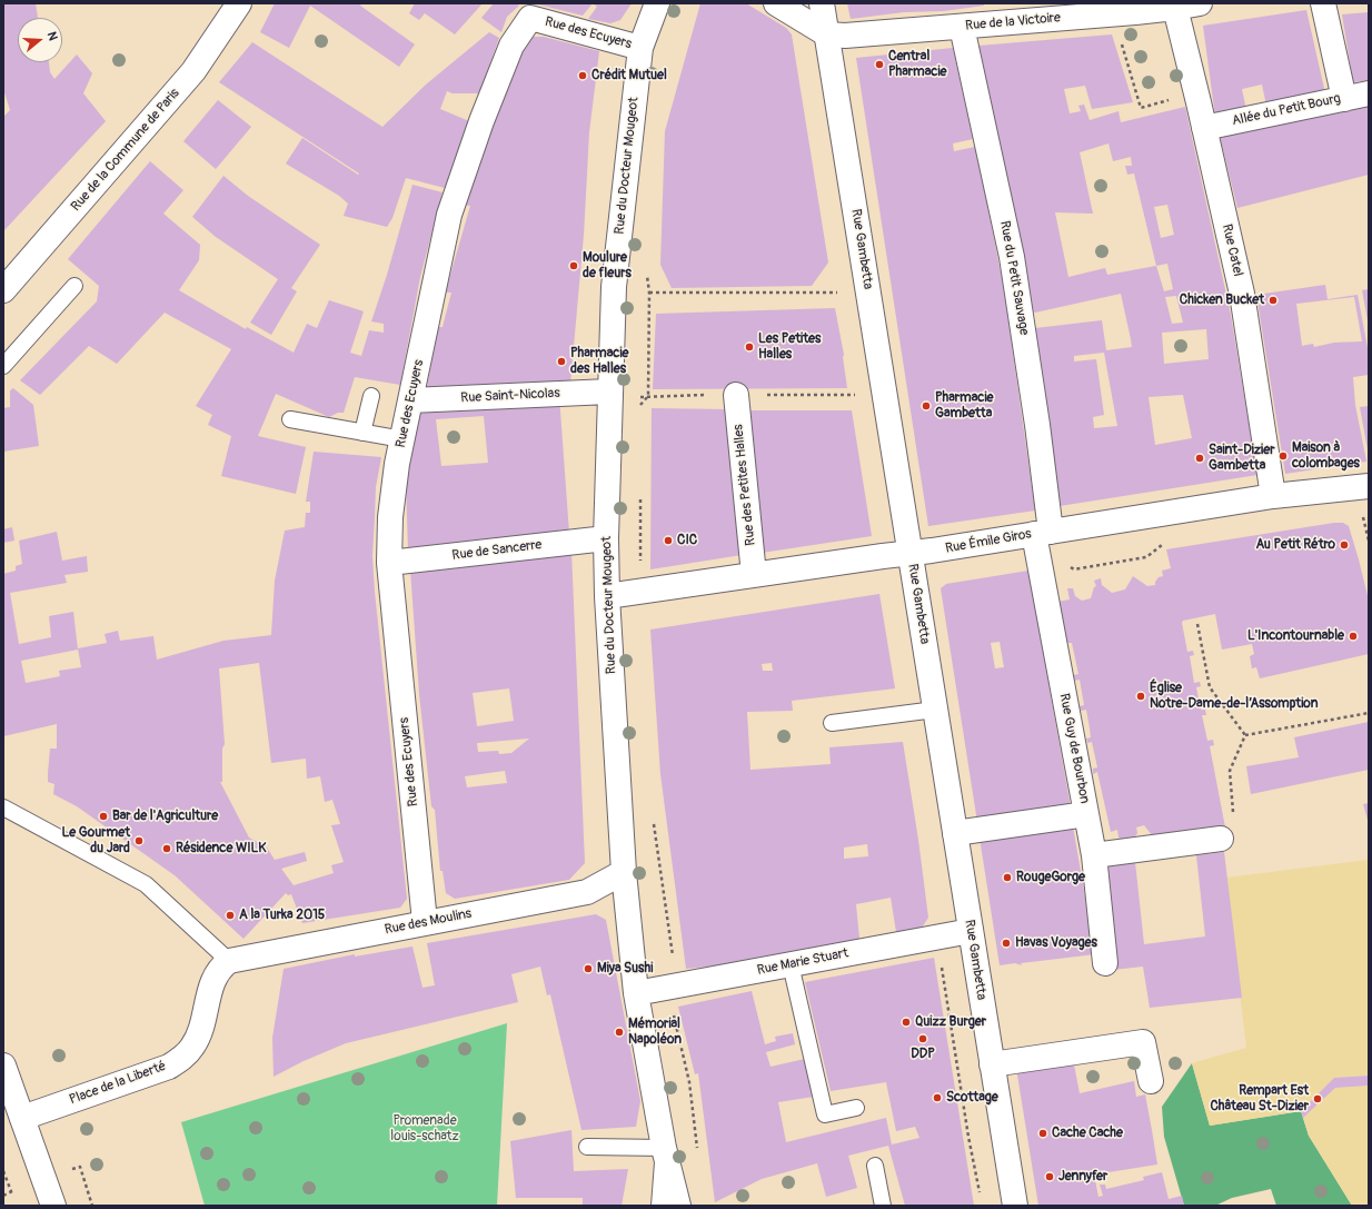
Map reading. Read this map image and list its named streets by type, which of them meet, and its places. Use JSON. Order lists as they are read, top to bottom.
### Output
{
  "streets": {
    "street": [
      "Rue de la Victoire",
      "Rue des Ecuyers",
      "Allée du Petit Bourg",
      "Rue de la Commune de Paris",
      "Rue du Docteur Mougeot",
      "Rue Gambetta",
      "Rue Catel",
      "Rue du Petit Sauvage",
      "Rue Saint-Nicolas",
      "Rue des Petites Halles",
      "Rue Émile Giros",
      "Rue de Sancerre",
      "Rue Guy de Bourbon",
      "Rue des Moulins",
      "Rue Marie Stuart",
      "Place de la Liberté"
    ]
  },
  "crossings": [
    ["Rue de la Victoire", "Rue Gambetta"],
    ["Rue de la Victoire", "Rue Catel"],
    ["Rue de la Victoire", "Rue du Petit Sauvage"],
    ["Rue des Ecuyers", "Rue du Docteur Mougeot"],
    ["Rue des Ecuyers", "Rue Saint-Nicolas"],
    ["Rue des Ecuyers", "Rue de Sancerre"],
    ["Rue des Ecuyers", "Rue des Moulins"],
    ["Allée du Petit Bourg", "Rue Catel"],
    ["Rue du Docteur Mougeot", "Rue Saint-Nicolas"],
    ["Rue du Docteur Mougeot", "Rue Émile Giros"],
    ["Rue du Docteur Mougeot", "Rue de Sancerre"],
    ["Rue du Docteur Mougeot", "Rue des Moulins"],
    ["Rue du Docteur Mougeot", "Rue Marie Stuart"],
    ["Rue Gambetta", "Rue Émile Giros"],
    ["Rue Gambetta", "Rue Marie Stuart"],
    ["Rue Catel", "Rue Émile Giros"],
    ["Rue du Petit Sauvage", "Rue Émile Giros"],
    ["Rue du Petit Sauvage", "Rue Guy de Bourbon"],
    ["Rue des Petites Halles", "Rue Émile Giros"],
    ["Rue Émile Giros", "Rue Guy de Bourbon"],
    ["Rue des Moulins", "Place de la Liberté"]
  ],
  "parks": ["Promenade louis-schatz"],
  "places": [
    "Central Pharmacie",
    "Crédit Mutuel",
    "Moulure de fleurs",
    "Chicken Bucket",
    "Les Petites Halles",
    "Pharmacie des Halles",
    "Pharmacie Gambetta",
    "Maison à colombages",
    "Saint-Dizier Gambetta",
    "CIC",
    "Au Petit Rétro",
    "L'Incontournable",
    "Église Notre-Dame-de-l’Assomption",
    "Bar de l'Agriculture",
    "Le Gourmet du Jard",
    "Résidence WILK",
    "RougeGorge",
    "A la Turka 2015",
    "Havas Voyages",
    "Miya Sushi",
    "Quizz Burger",
    "Mémorial Napoléon",
    "DDP",
    "Scottage",
    "Rempart Est Château St-Dizier",
    "Cache Cache",
    "Jennyfer"
  ],
  "north": "right"
}
